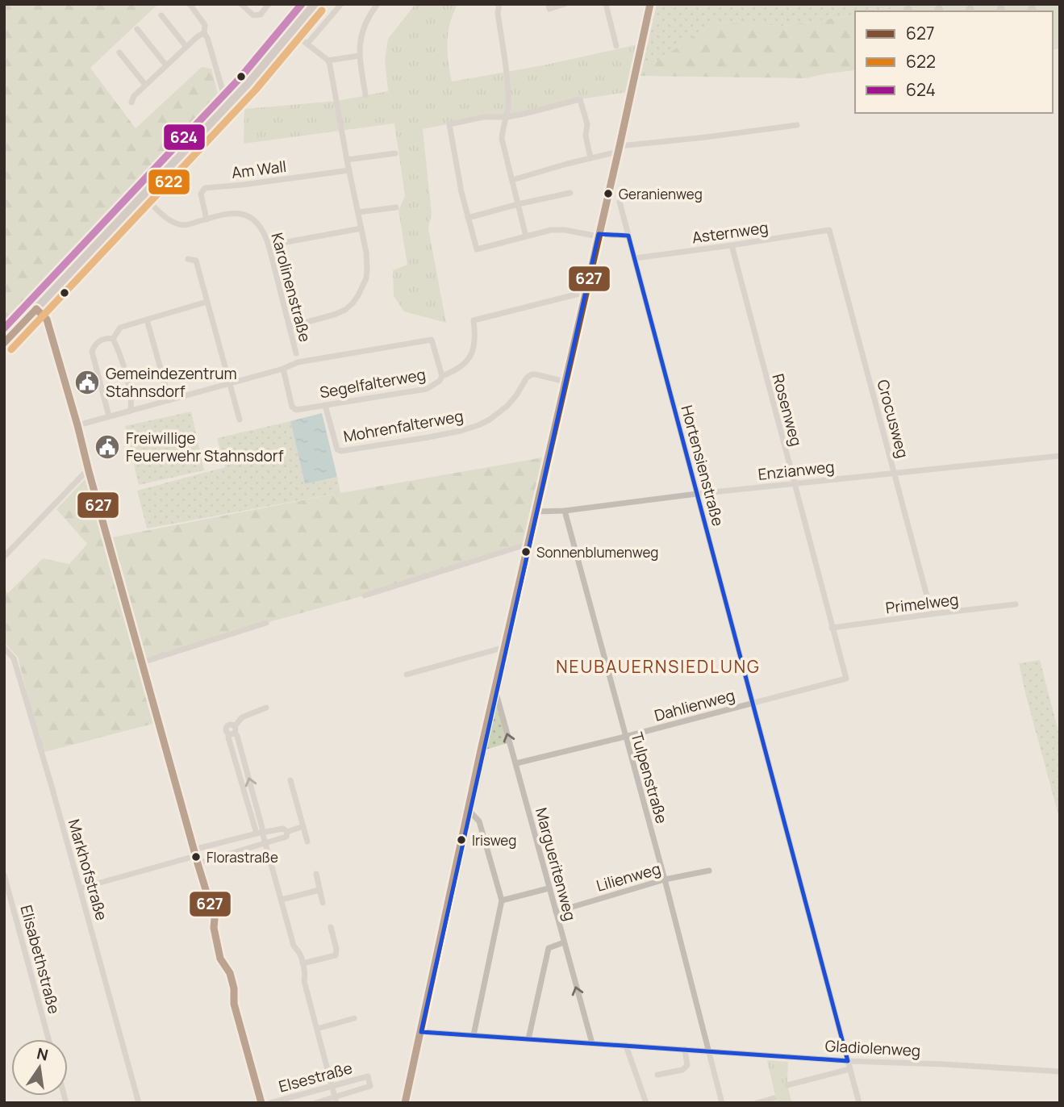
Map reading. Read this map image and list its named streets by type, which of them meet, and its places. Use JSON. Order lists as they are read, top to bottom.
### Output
{
  "streets": {
    "street": [
      "Am Wall",
      "Asternweg",
      "Karolinenstraße",
      "Segelfalterweg",
      "Rosenweg",
      "Crocusweg",
      "Mohrenfalterweg",
      "Hortensienstraße",
      "Enzianweg",
      "Primelweg",
      "Dahlienweg",
      "Tulpenstraße",
      "Margueritenweg",
      "Markhofstraße",
      "Lilienweg",
      "Elisabethstraße",
      "Gladiolenweg",
      "Elsestraße"
    ]
  },
  "crossings": [
    ["Am Wall", "Karolinenstraße"],
    ["Asternweg", "Rosenweg"],
    ["Asternweg", "Crocusweg"],
    ["Asternweg", "Hortensienstraße"],
    ["Segelfalterweg", "Mohrenfalterweg"],
    ["Rosenweg", "Enzianweg"],
    ["Rosenweg", "Primelweg"],
    ["Rosenweg", "Dahlienweg"],
    ["Crocusweg", "Enzianweg"],
    ["Crocusweg", "Primelweg"],
    ["Hortensienstraße", "Enzianweg"],
    ["Hortensienstraße", "Dahlienweg"],
    ["Hortensienstraße", "Gladiolenweg"],
    ["Enzianweg", "Tulpenstraße"],
    ["Dahlienweg", "Tulpenstraße"],
    ["Dahlienweg", "Margueritenweg"],
    ["Tulpenstraße", "Lilienweg"],
    ["Tulpenstraße", "Gladiolenweg"],
    ["Margueritenweg", "Lilienweg"],
    ["Margueritenweg", "Gladiolenweg"]
  ],
  "one_way": ["Margueritenweg"],
  "districts": ["NEUBAUERNSIEDLUNG"],
  "places": {
    "other": [
      "Geranienweg",
      "Sonnenblumenweg",
      "Irisweg",
      "Florastraße"
    ],
    "public building": ["Gemeindezentrum Stahnsdorf", "Freiwillige Feuerwehr Stahnsdorf"]
  },
  "lines": ["transit line 627", "transit line 624", "transit line 622"],
  "legend": ["627", "622", "624"],
  "north": "top"
}
